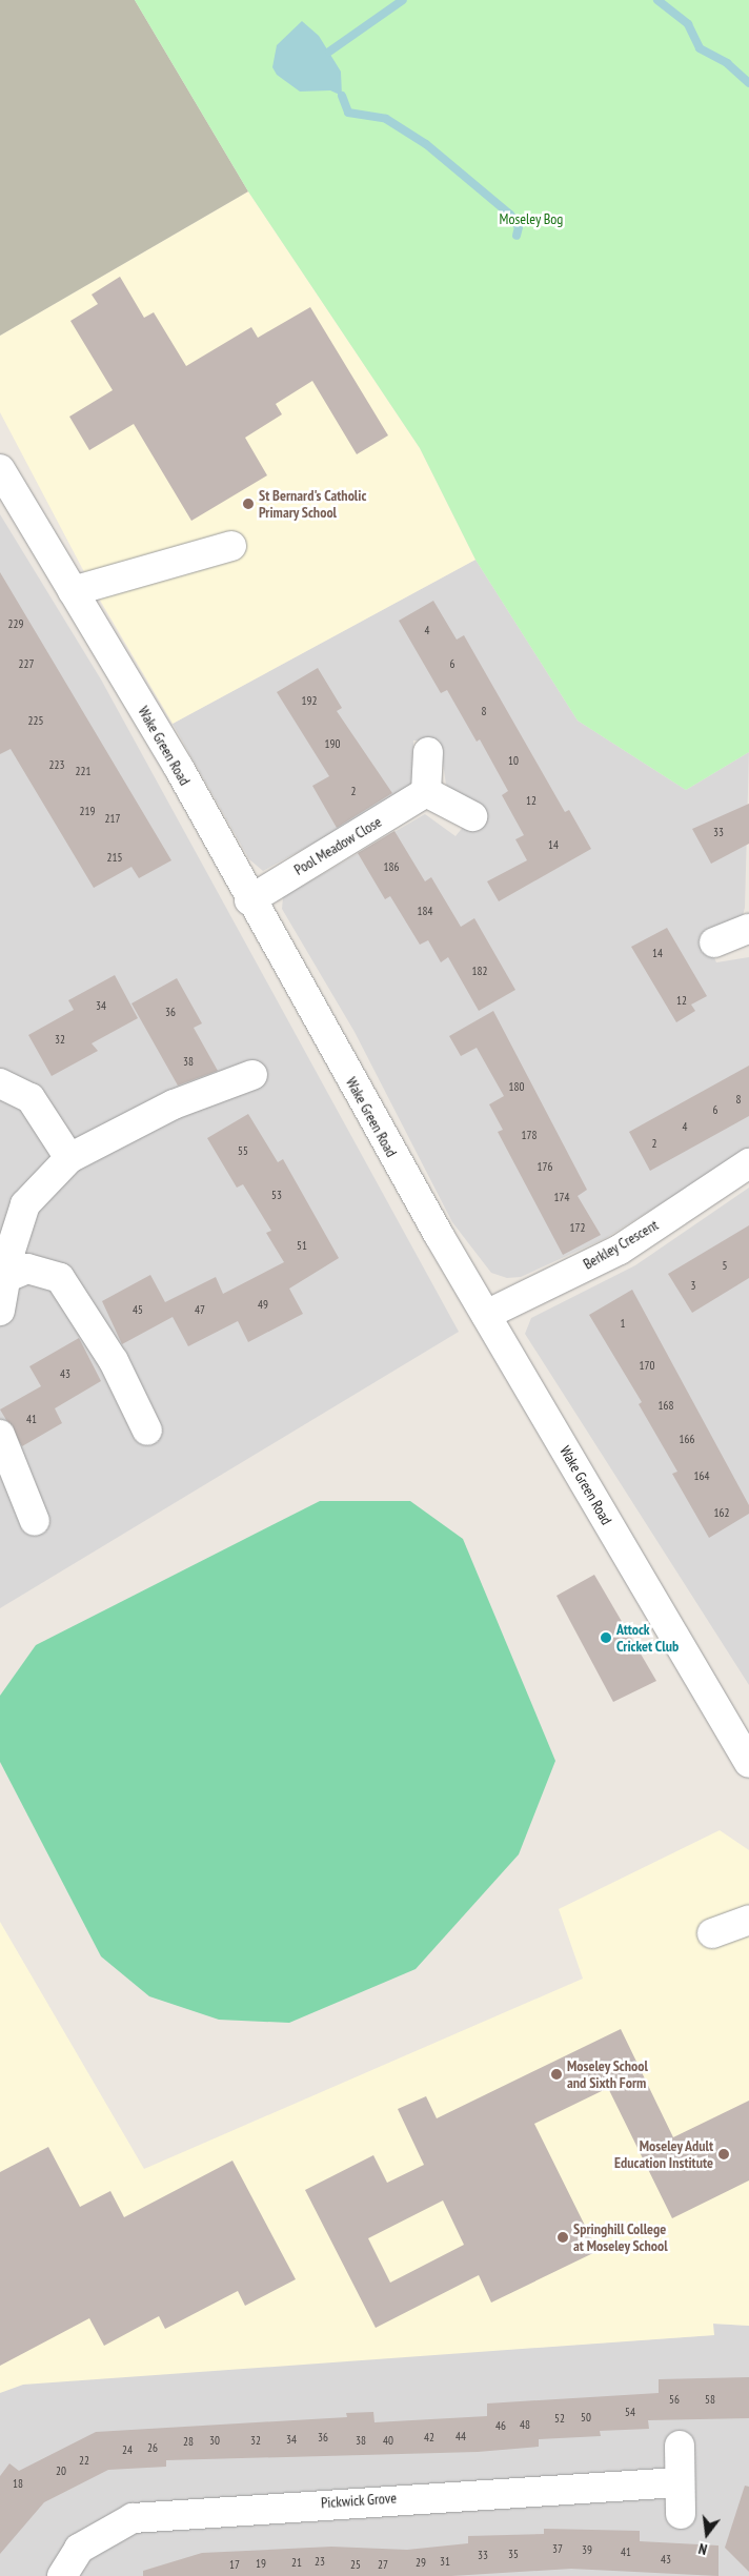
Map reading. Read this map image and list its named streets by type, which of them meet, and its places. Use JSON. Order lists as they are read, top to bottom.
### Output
{
  "streets": {
    "street": [
      "Wake Green Road",
      "Pool Meadow Close",
      "Berkley Crescent",
      "Pickwick Grove"
    ]
  },
  "crossings": [
    ["Wake Green Road", "Pool Meadow Close"],
    ["Wake Green Road", "Berkley Crescent"]
  ],
  "parks": ["Moseley Bog"],
  "places": [
    "St Bernard's Catholic Primary School",
    "Attock Cricket Club",
    "Moseley School and Sixth Form",
    "Moseley Adult Education Institute",
    "Springhill College at Moseley School"
  ],
  "house_numbers": [
    "229",
    "4",
    "227",
    "6",
    "192",
    "8",
    "225",
    "190",
    "10",
    "223",
    "221",
    "2",
    "12",
    "219",
    "217",
    "33",
    "14",
    "215",
    "186",
    "184",
    "14",
    "182",
    "12",
    "34",
    "36",
    "32",
    "38",
    "180",
    "8",
    "6",
    "4",
    "178",
    "2",
    "55",
    "176",
    "53",
    "174",
    "172",
    "51",
    "5",
    "3",
    "49",
    "45",
    "47",
    "1",
    "170",
    "43",
    "168",
    "41",
    "166",
    "164",
    "162",
    "56",
    "58",
    "54",
    "50",
    "52",
    "48",
    "46",
    "44",
    "36",
    "42",
    "34",
    "30",
    "32",
    "38",
    "40",
    "28",
    "26",
    "24",
    "22",
    "20",
    "18",
    "37",
    "39",
    "41",
    "35",
    "33",
    "43",
    "23",
    "31",
    "21",
    "29",
    "19",
    "17",
    "25",
    "27"
  ],
  "north": "bottom"
}
